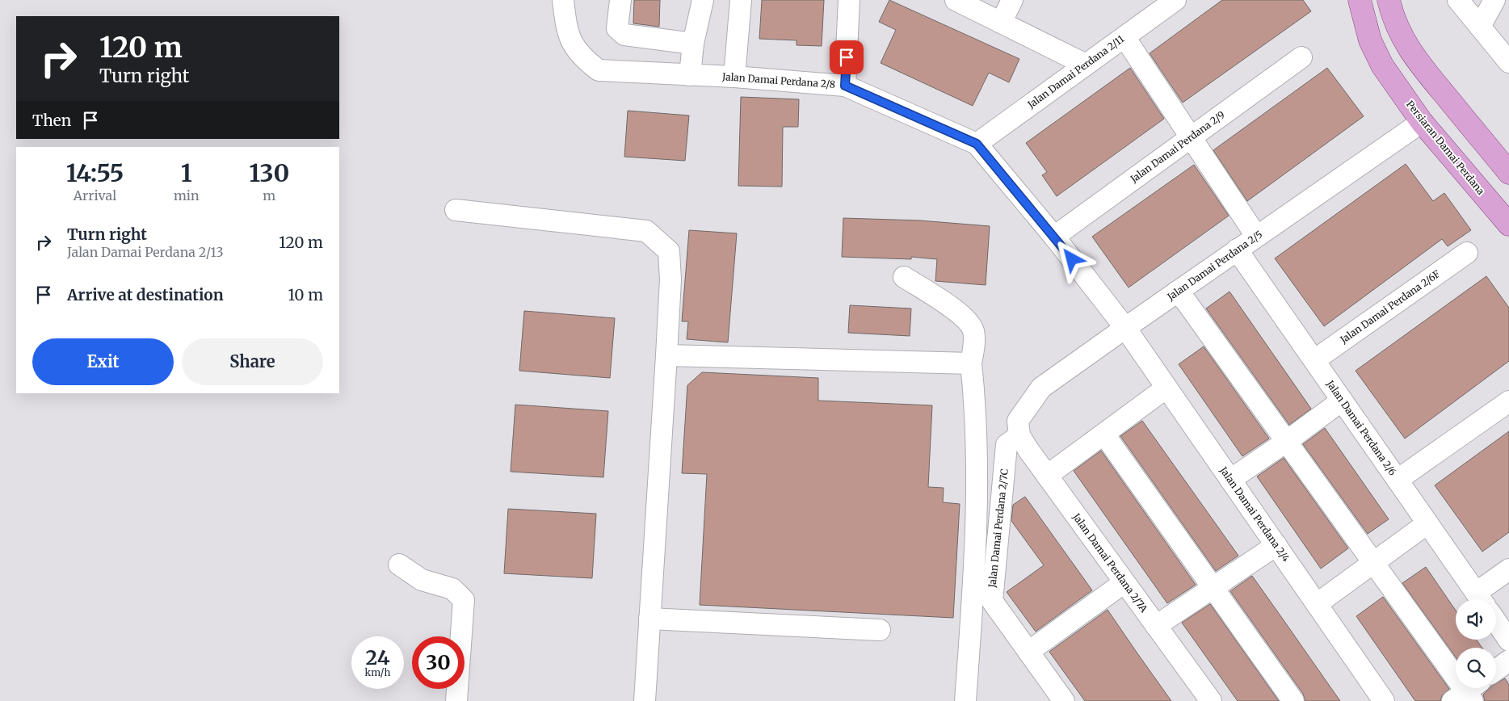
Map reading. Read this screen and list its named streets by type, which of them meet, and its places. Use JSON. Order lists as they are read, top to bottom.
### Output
{
  "streets": {
    "main road": ["Persiaran Damai Perdana"],
    "street": [
      "Jalan Damai Perdana 2/11",
      "Jalan Damai Perdana 2/8",
      "Jalan Damai Perdana 2/9",
      "Jalan Damai Perdana 2/5",
      "Jalan Damai Perdana 2/6F",
      "Jalan Damai Perdana 2/6",
      "Jalan Damai Perdana 2/4",
      "Jalan Damai Perdana 2/7C",
      "Jalan Damai Perdana 2/7A"
    ]
  },
  "crossings": [
    ["Jalan Damai Perdana 2/11", "Jalan Damai Perdana 2/8"],
    ["Jalan Damai Perdana 2/8", "Jalan Damai Perdana 2/9"],
    ["Jalan Damai Perdana 2/8", "Jalan Damai Perdana 2/5"],
    ["Jalan Damai Perdana 2/8", "Jalan Damai Perdana 2/4"],
    ["Persiaran Damai Perdana", "Jalan Damai Perdana 2/5"],
    ["Jalan Damai Perdana 2/5", "Jalan Damai Perdana 2/6"],
    ["Jalan Damai Perdana 2/5", "Jalan Damai Perdana 2/4"],
    ["Jalan Damai Perdana 2/5", "Jalan Damai Perdana 2/7C"],
    ["Jalan Damai Perdana 2/5", "Jalan Damai Perdana 2/7A"],
    ["Jalan Damai Perdana 2/6F", "Jalan Damai Perdana 2/6"],
    ["Jalan Damai Perdana 2/7C", "Jalan Damai Perdana 2/7A"]
  ],
  "page": {
    "turn": ["120 m", "Turn right"],
    "then": "Then",
    "eta": [
      "14:55",
      "Arrival",
      "1",
      "min",
      "130",
      "m"
    ],
    "list": [
      {
        "name": "Turn right",
        "note": "Jalan Damai Perdana 2/13",
        "value": "120 m"
      },
      {
        "name": "Arrive at destination",
        "value": "10 m"
      }
    ],
    "buttons": ["Exit", "Share"],
    "speed": "24 km/h",
    "limit": "30"
  }
}
